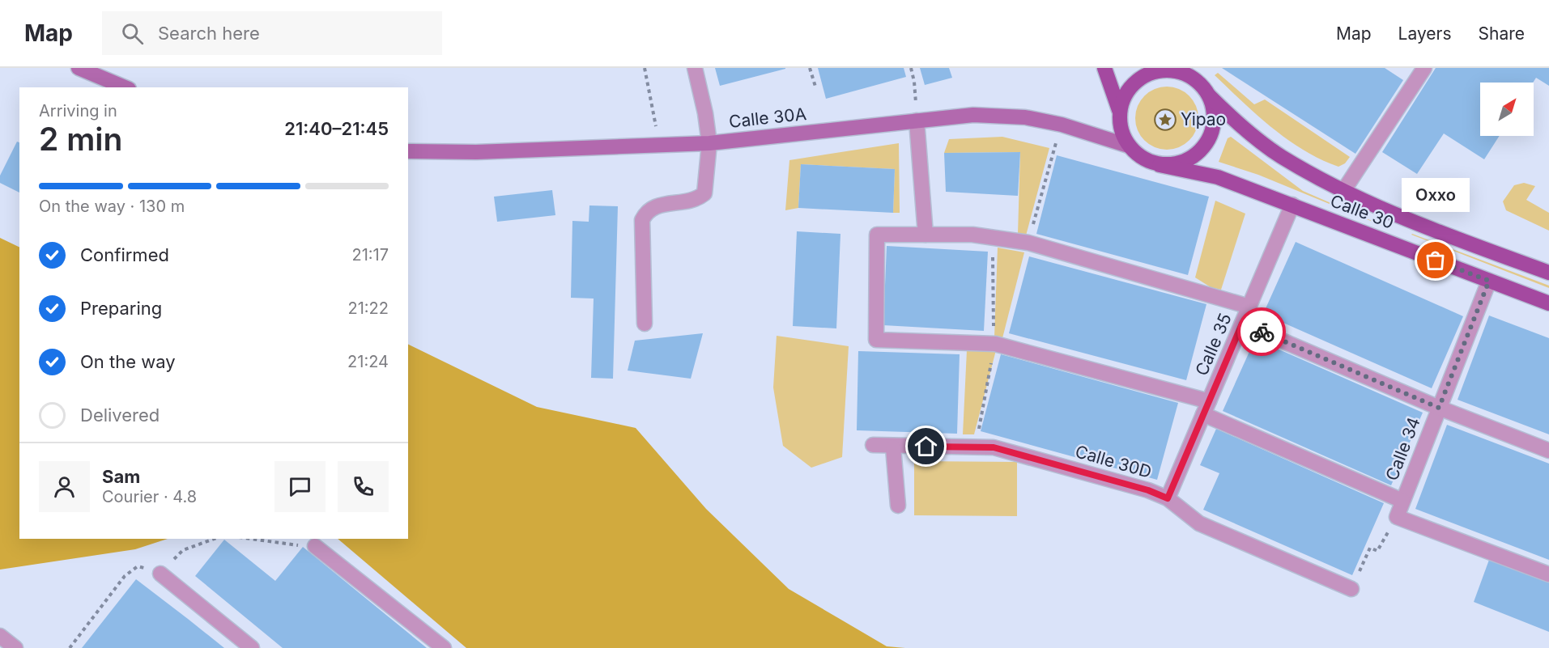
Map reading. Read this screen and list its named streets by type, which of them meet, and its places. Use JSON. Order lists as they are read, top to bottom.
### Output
{
  "streets": {
    "main road": ["Calle 30"],
    "street": [
      "Calle 30A",
      "Calle 35",
      "Calle 34",
      "Calle 30D"
    ]
  },
  "crossings": [
    ["Calle 30A", "Calle 30"],
    ["Calle 30", "Calle 35"],
    ["Calle 30", "Calle 34"],
    ["Calle 35", "Calle 30D"]
  ],
  "places": {
    "place": ["Yipao"],
    "other": ["Oxxo"]
  },
  "north": "top right",
  "page": {
    "header": "Map",
    "search": "Search here",
    "nav": ["Map", "Layers", "Share"],
    "heading": ["2 min", "Arriving in", "21:40–21:45"],
    "panel": ["Sam", "Courier · 4.8"],
    "bar": "On the way · 130 m",
    "bubble": "Oxxo",
    "list": [
      ["Confirmed", "21:17"],
      ["Preparing", "21:22"],
      ["On the way", "21:24"],
      "Delivered"
    ]
  }
}
